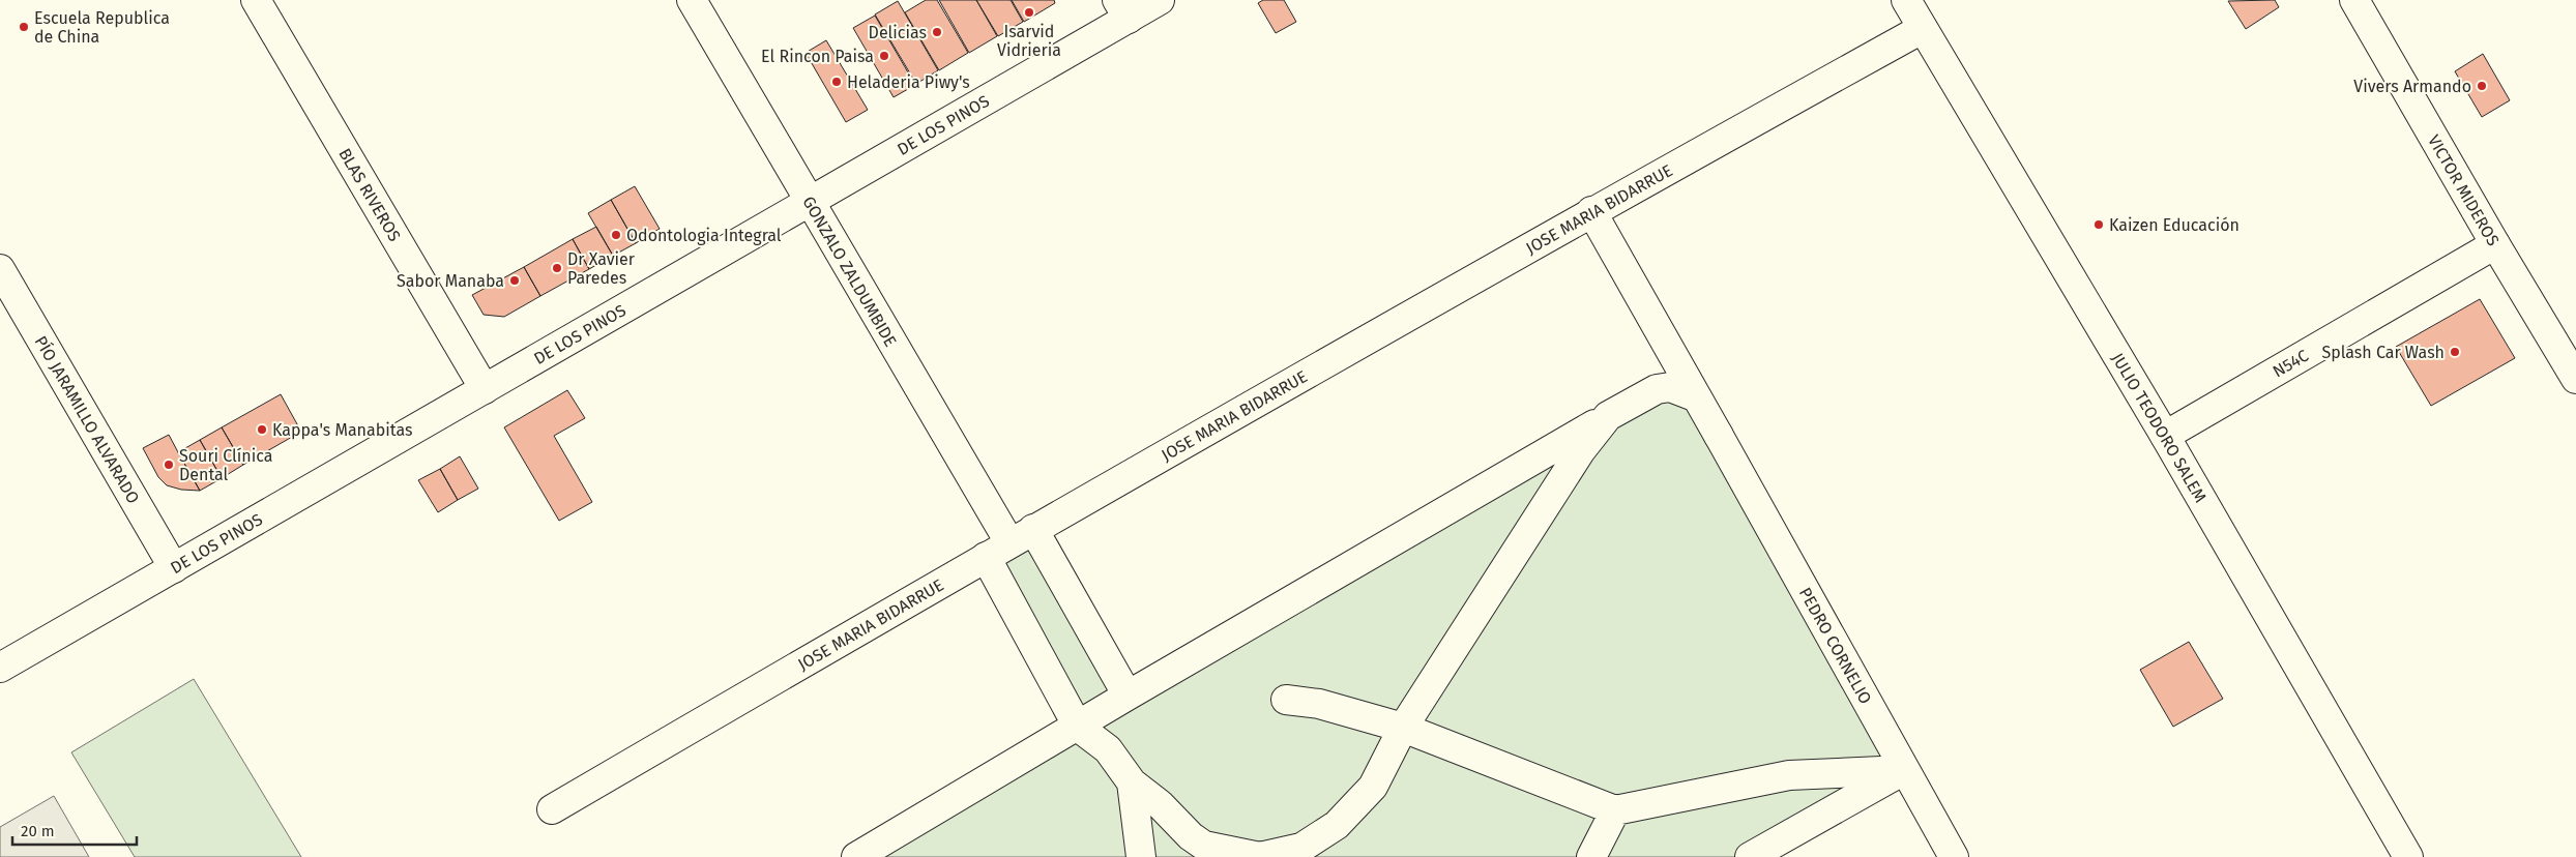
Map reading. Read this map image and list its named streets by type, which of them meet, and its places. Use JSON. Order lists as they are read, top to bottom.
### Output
{
  "streets": {
    "street": [
      "DE LOS PINOS",
      "VICTOR MIDEROS",
      "BLAS RIVEROS",
      "JOSE MARIA BIDARRUE",
      "GONZALO ZALDUMBIDE",
      "N54C",
      "PÍO JARAMILLO ALVARADO",
      "JULIO TEODORO SALEM",
      "PEDRO CORNELIO"
    ]
  },
  "crossings": [
    ["DE LOS PINOS", "BLAS RIVEROS"],
    ["DE LOS PINOS", "GONZALO ZALDUMBIDE"],
    ["DE LOS PINOS", "PÍO JARAMILLO ALVARADO"],
    ["VICTOR MIDEROS", "N54C"],
    ["JOSE MARIA BIDARRUE", "GONZALO ZALDUMBIDE"],
    ["JOSE MARIA BIDARRUE", "JULIO TEODORO SALEM"],
    ["JOSE MARIA BIDARRUE", "PEDRO CORNELIO"],
    ["N54C", "JULIO TEODORO SALEM"]
  ],
  "places": [
    "Isarvid Vidrieria",
    "Escuela Republica de China",
    "Delicias",
    "El Rincon Paisa",
    "Heladeria Piwy's",
    "Vivers Armando",
    "Kaizen Educación",
    "Odontologia Integral",
    "Dr Xavier Paredes",
    "Sabor Manaba",
    "Splash Car Wash",
    "Kappa's Manabitas",
    "Souri Clínica Dental"
  ],
  "scale_bar": "20 m"
}
